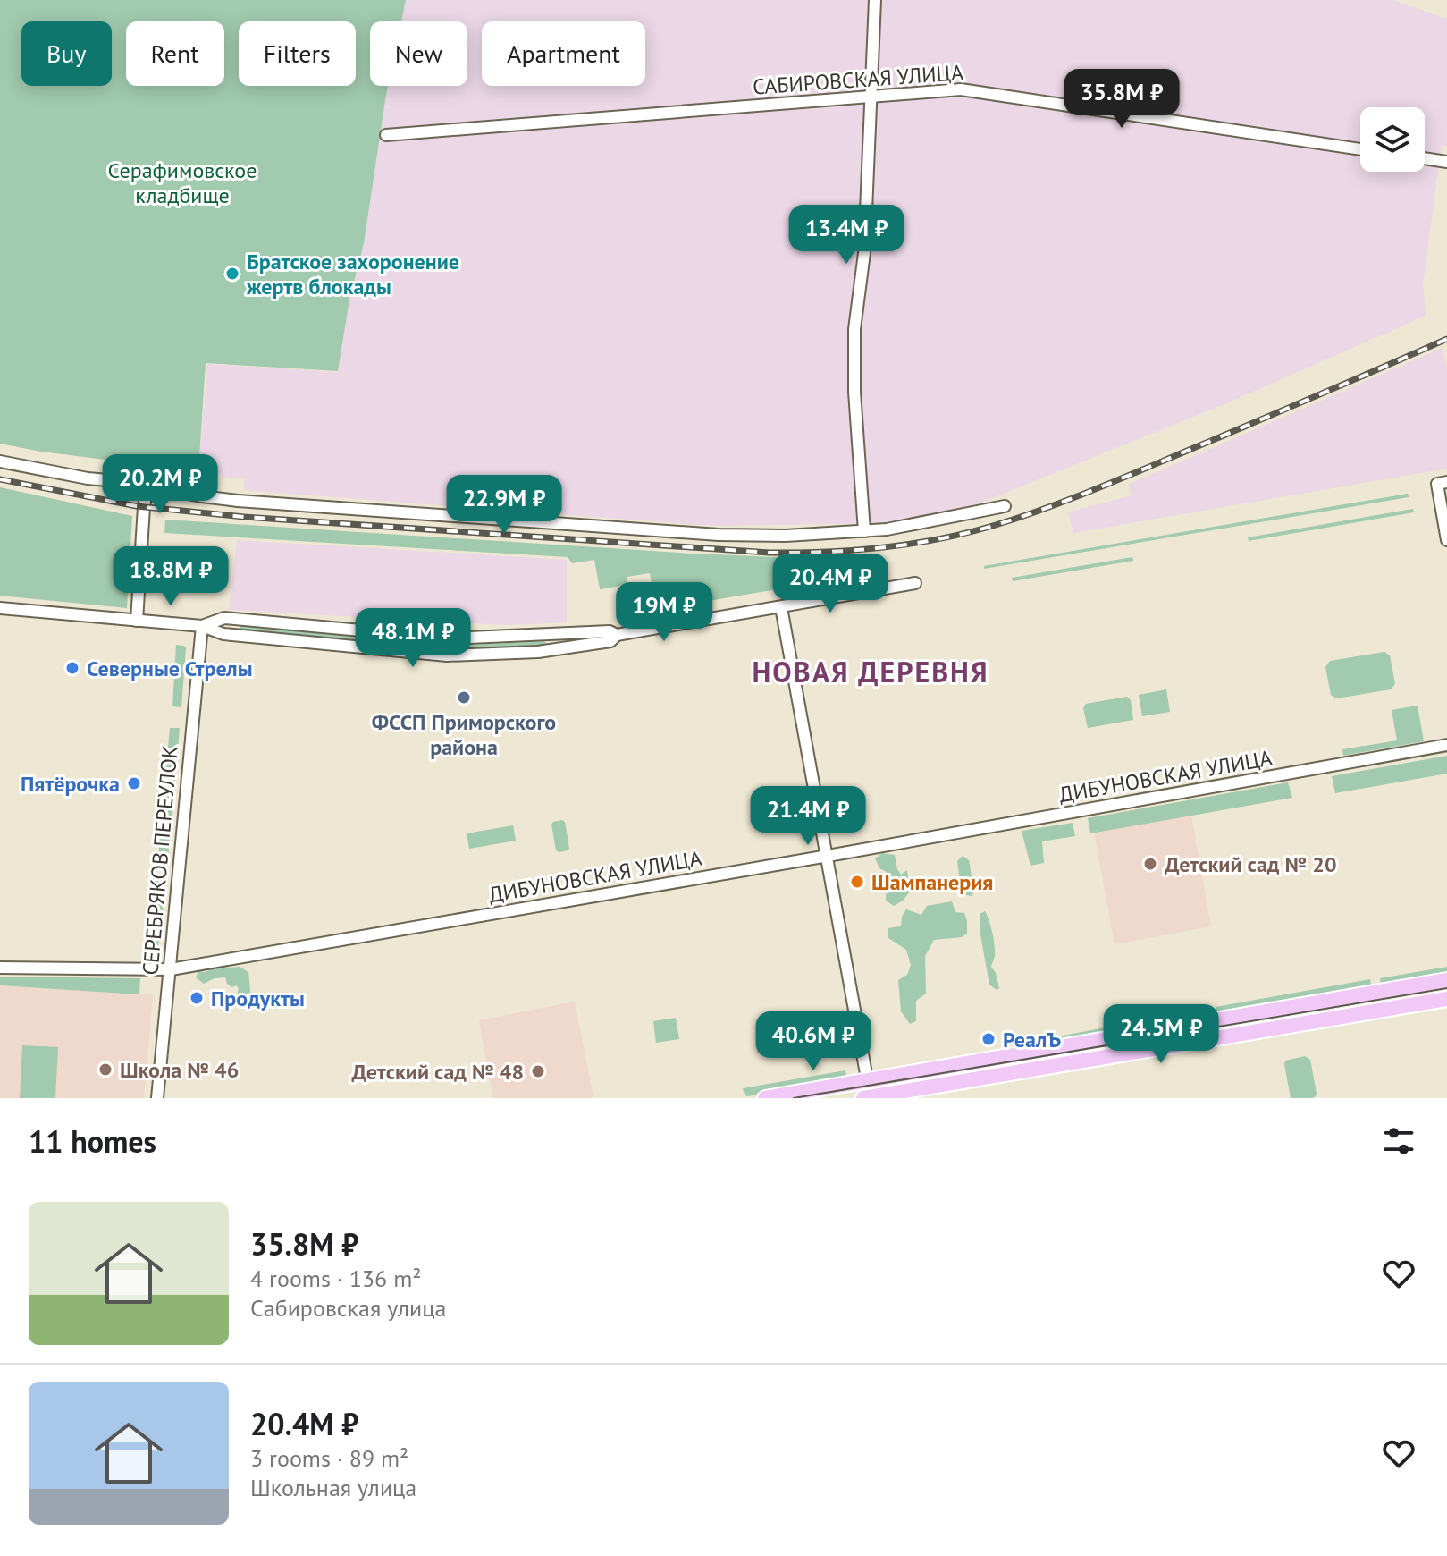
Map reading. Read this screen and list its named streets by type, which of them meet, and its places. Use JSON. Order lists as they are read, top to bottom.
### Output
{
  "streets": {
    "street": ["САБИРОВСКАЯ УЛИЦА", "ДИБУНОВСКАЯ УЛИЦА", "СЕРЕБРЯКОВ ПЕРЕУЛОК"]
  },
  "crossings": [
    ["ДИБУНОВСКАЯ УЛИЦА", "СЕРЕБРЯКОВ ПЕРЕУЛОК"]
  ],
  "districts": ["НОВАЯ ДЕРЕВНЯ"],
  "parks": ["Серафимовское кладбище"],
  "places": [
    "Братское захоронение жертв блокады",
    "Северные Стрелы",
    "ФССП Приморского района",
    "Пятёрочка",
    "Детский сад № 20",
    "Шампанерия",
    "Продукты",
    "РеалЪ",
    "Школа № 46",
    "Детский сад № 48"
  ],
  "page": {
    "chip": [
      "Buy",
      "Rent",
      "Filters",
      "New",
      "Apartment"
    ],
    "price": [
      "35.8M ₽",
      "13.4M ₽",
      "20.2M ₽",
      "22.9M ₽",
      "18.8M ₽",
      "20.4M ₽",
      "19M ₽",
      "48.1M ₽",
      "21.4M ₽",
      "24.5M ₽",
      "40.6M ₽"
    ],
    "heading": "11 homes",
    "list": [
      {
        "name": "35.8M ₽",
        "note": "4 rooms · 136 m² · Сабировская улица"
      },
      {
        "name": "20.4M ₽",
        "note": "3 rooms · 89 m² · Школьная улица"
      }
    ]
  }
}
